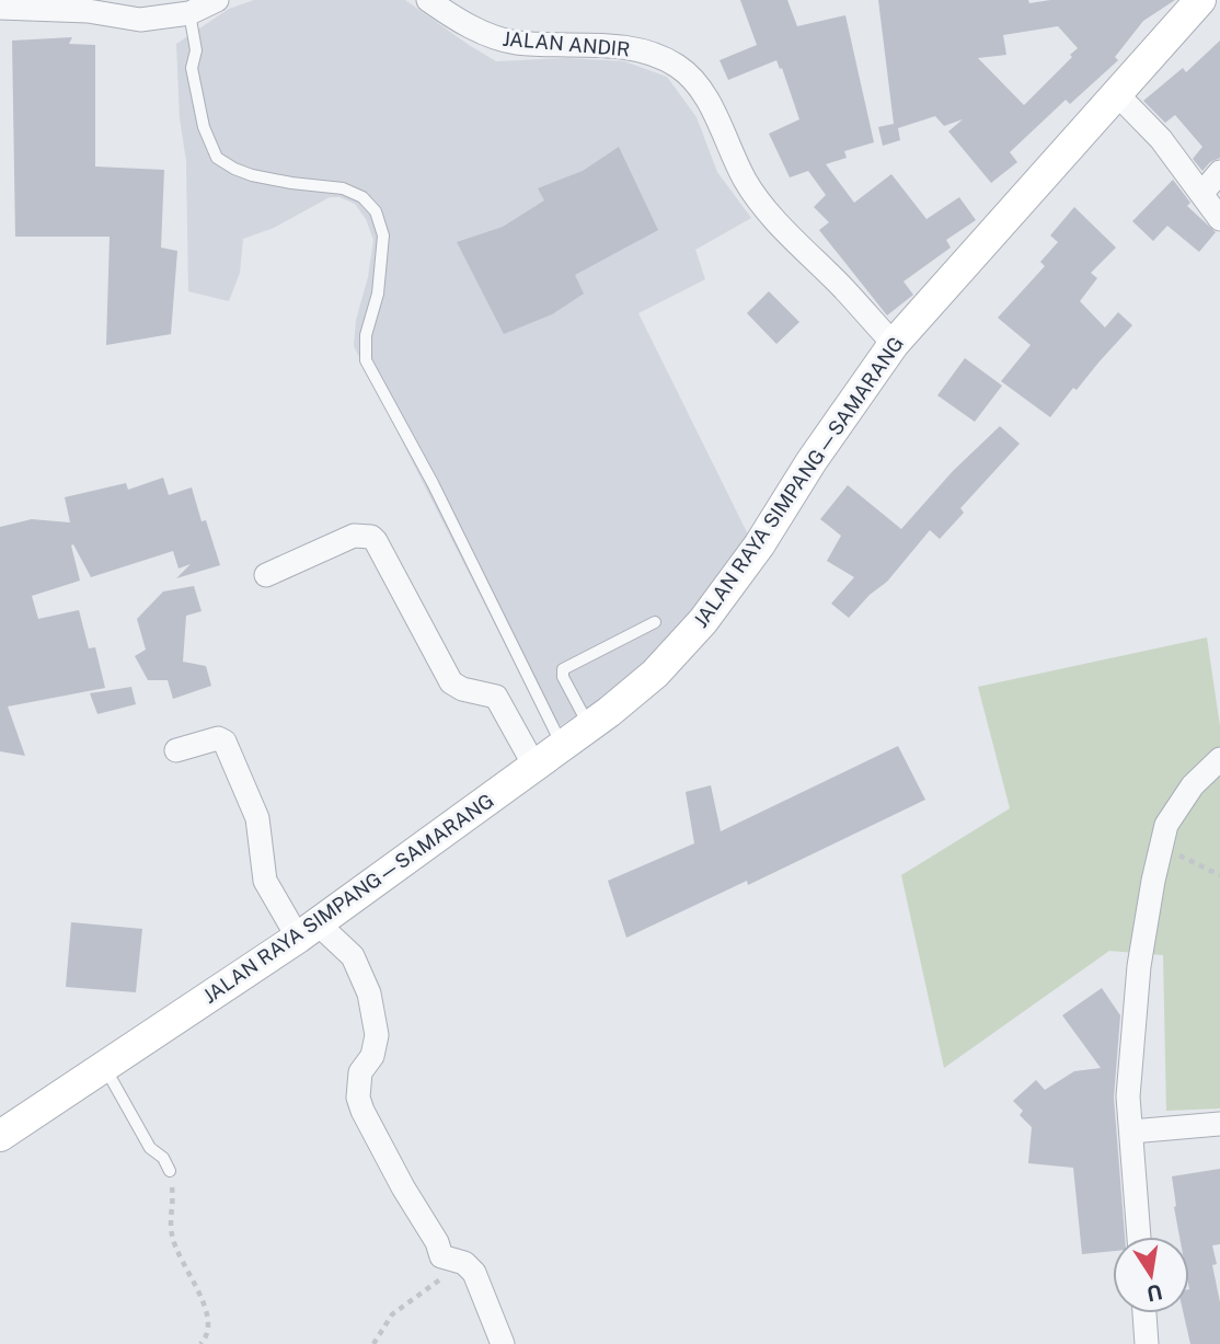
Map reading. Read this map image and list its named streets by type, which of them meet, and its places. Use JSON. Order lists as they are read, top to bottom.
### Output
{
  "streets": {
    "main road": ["JALAN RAYA SIMPANG—SAMARANG"],
    "street": ["JALAN ANDIR"]
  },
  "crossings": [
    ["JALAN ANDIR", "JALAN RAYA SIMPANG—SAMARANG"]
  ],
  "north": "bottom"
}
